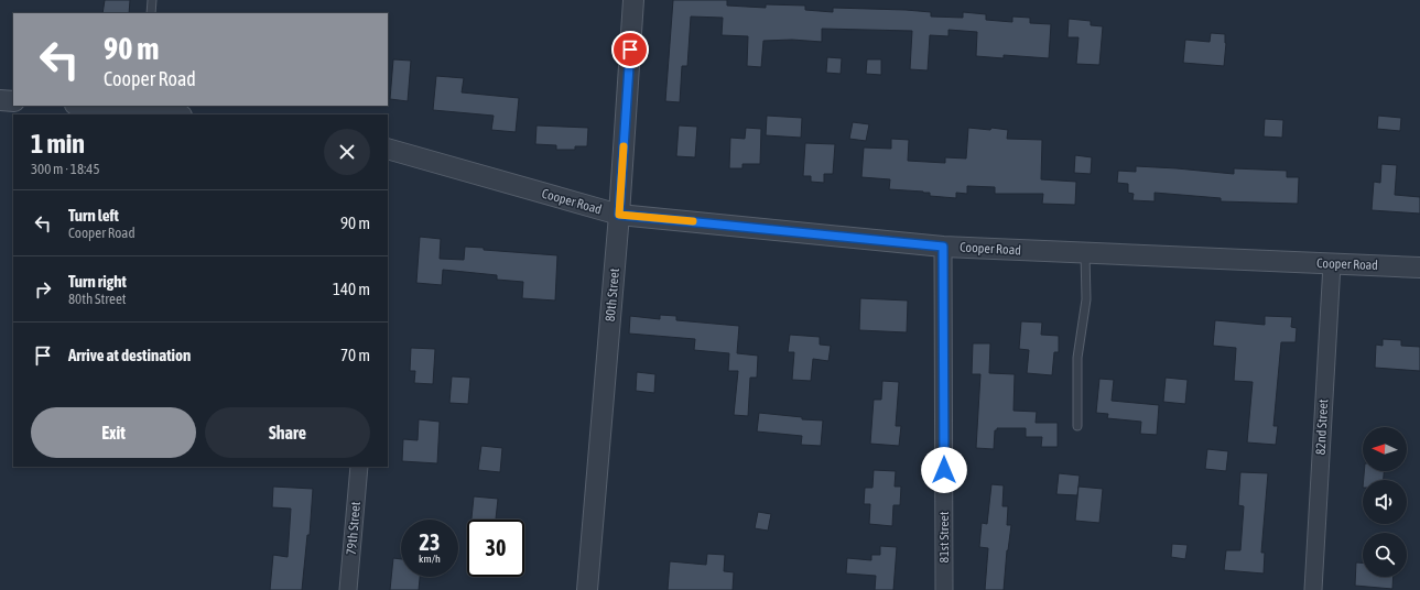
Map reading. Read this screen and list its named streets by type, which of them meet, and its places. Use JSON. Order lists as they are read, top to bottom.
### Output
{
  "streets": {
    "street": [
      "Cooper Road",
      "80th Street",
      "82nd Street",
      "79th Street",
      "81st Street"
    ]
  },
  "crossings": [
    ["Cooper Road", "80th Street"],
    ["Cooper Road", "82nd Street"],
    ["Cooper Road", "81st Street"]
  ],
  "north": "left",
  "page": {
    "turn": ["90 m", "Cooper Road"],
    "heading": ["1 min", "300 m · 18:45"],
    "list": [
      {
        "name": "Turn left",
        "note": "Cooper Road",
        "value": "90 m"
      },
      {
        "name": "Turn right",
        "note": "80th Street",
        "value": "140 m"
      },
      {
        "name": "Arrive at destination",
        "value": "70 m"
      }
    ],
    "buttons": ["Exit", "Share"],
    "speed": "23 km/h",
    "limit": "30"
  }
}
